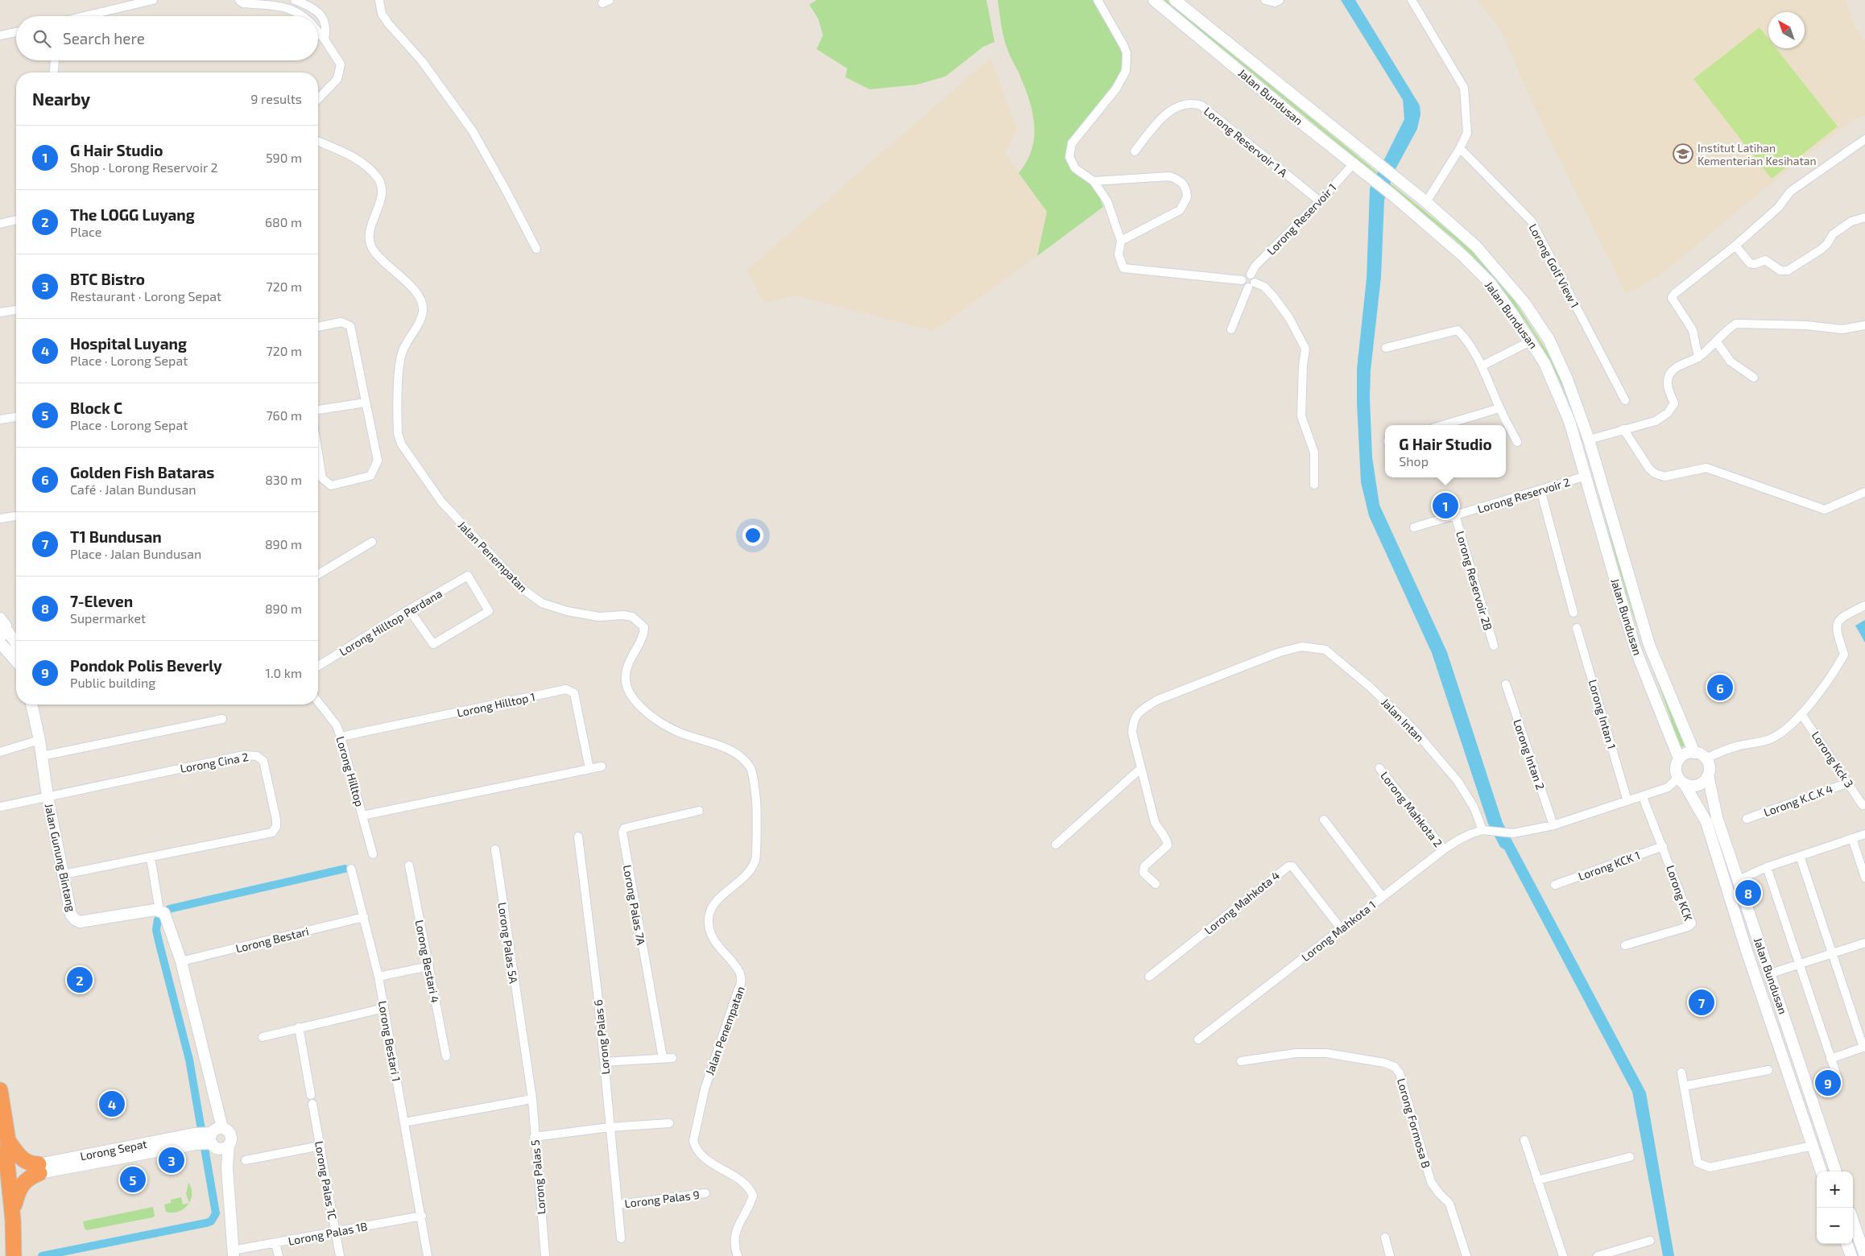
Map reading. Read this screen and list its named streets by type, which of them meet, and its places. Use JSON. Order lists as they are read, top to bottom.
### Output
{
  "streets": {
    "main road": ["Jalan Bundusan", "Jalan Gunung Bintang", "Lorong Sepat"],
    "street": [
      "Lorong Reservoir 1 A",
      "Lorong Reservoir 1",
      "Lorong Golf View 1",
      "Lorong Reservoir 2",
      "Jalan Penempatan",
      "Lorong Reservoir 2B",
      "Lorong Hilltop Perdana",
      "Lorong Hilltop 1",
      "Lorong Intan 1",
      "Jalan Intan",
      "Lorong Intan 2",
      "Lorong Kck 3",
      "Lorong Cina 2",
      "Lorong Hilltop",
      "Lorong K.C.K 4",
      "Lorong Mahkota 2",
      "Lorong KCK 1",
      "Lorong KCK",
      "Lorong Mahkota 4",
      "Lorong Palas 7A",
      "Lorong Mahkota 1",
      "Lorong Bestari",
      "Lorong Palas 5A",
      "Lorong Bestari 4",
      "Lorong Palas 6",
      "Lorong Bestari 1",
      "Lorong Formosa B",
      "Lorong Palas 5",
      "Lorong Palas 1C",
      "Lorong Palas 9",
      "Lorong Palas 1B"
    ]
  },
  "crossings": [
    ["Jalan Bundusan", "Lorong Reservoir 1"],
    ["Jalan Bundusan", "Lorong Reservoir 2"],
    ["Lorong Reservoir 1 A", "Lorong Reservoir 1"],
    ["Lorong Reservoir 2", "Lorong Reservoir 2B"],
    ["Lorong Hilltop 1", "Lorong Hilltop"],
    ["Jalan Intan", "Lorong Mahkota 1"],
    ["Lorong Kck 3", "Lorong K.C.K 4"],
    ["Lorong Cina 2", "Jalan Gunung Bintang"],
    ["Lorong Mahkota 2", "Lorong Mahkota 1"],
    ["Lorong KCK 1", "Lorong KCK"],
    ["Lorong Mahkota 4", "Lorong Mahkota 1"],
    ["Lorong Bestari", "Lorong Bestari 1"],
    ["Lorong Palas 5A", "Lorong Palas 5"],
    ["Lorong Palas 6", "Lorong Palas 9"],
    ["Lorong Bestari 1", "Lorong Palas 1B"],
    ["Lorong Palas 1C", "Lorong Palas 1B"]
  ],
  "places": {
    "school or university": ["Institut Latihan Kementerian Kesihatan"]
  },
  "north": "top left",
  "page": {
    "search": "Search here",
    "heading": ["Nearby", "9 results"],
    "list": [
      {
        "mark": "1",
        "name": "G Hair Studio",
        "note": "Shop · Lorong Reservoir 2",
        "value": "590 m"
      },
      {
        "mark": "2",
        "name": "The LOGG Luyang",
        "note": "Place",
        "value": "680 m"
      },
      {
        "mark": "3",
        "name": "BTC Bistro",
        "note": "Restaurant · Lorong Sepat",
        "value": "720 m"
      },
      {
        "mark": "4",
        "name": "Hospital Luyang",
        "note": "Place · Lorong Sepat",
        "value": "720 m"
      },
      {
        "mark": "5",
        "name": "Block C",
        "note": "Place · Lorong Sepat",
        "value": "760 m"
      },
      {
        "mark": "6",
        "name": "Golden Fish Bataras",
        "note": "Café · Jalan Bundusan",
        "value": "830 m"
      },
      {
        "mark": "7",
        "name": "T1 Bundusan",
        "note": "Place · Jalan Bundusan",
        "value": "890 m"
      },
      {
        "mark": "8",
        "name": "7-Eleven",
        "note": "Supermarket",
        "value": "890 m"
      },
      {
        "mark": "9",
        "name": "Pondok Polis Beverly",
        "note": "Public building",
        "value": "1.0 km"
      }
    ],
    "popup": ["G Hair Studio", "Shop"],
    "pins": [
      "1",
      "6",
      "8",
      "2",
      "7",
      "9",
      "4",
      "3",
      "5"
    ],
    "map_buttons": ["+", "−"]
  }
}
